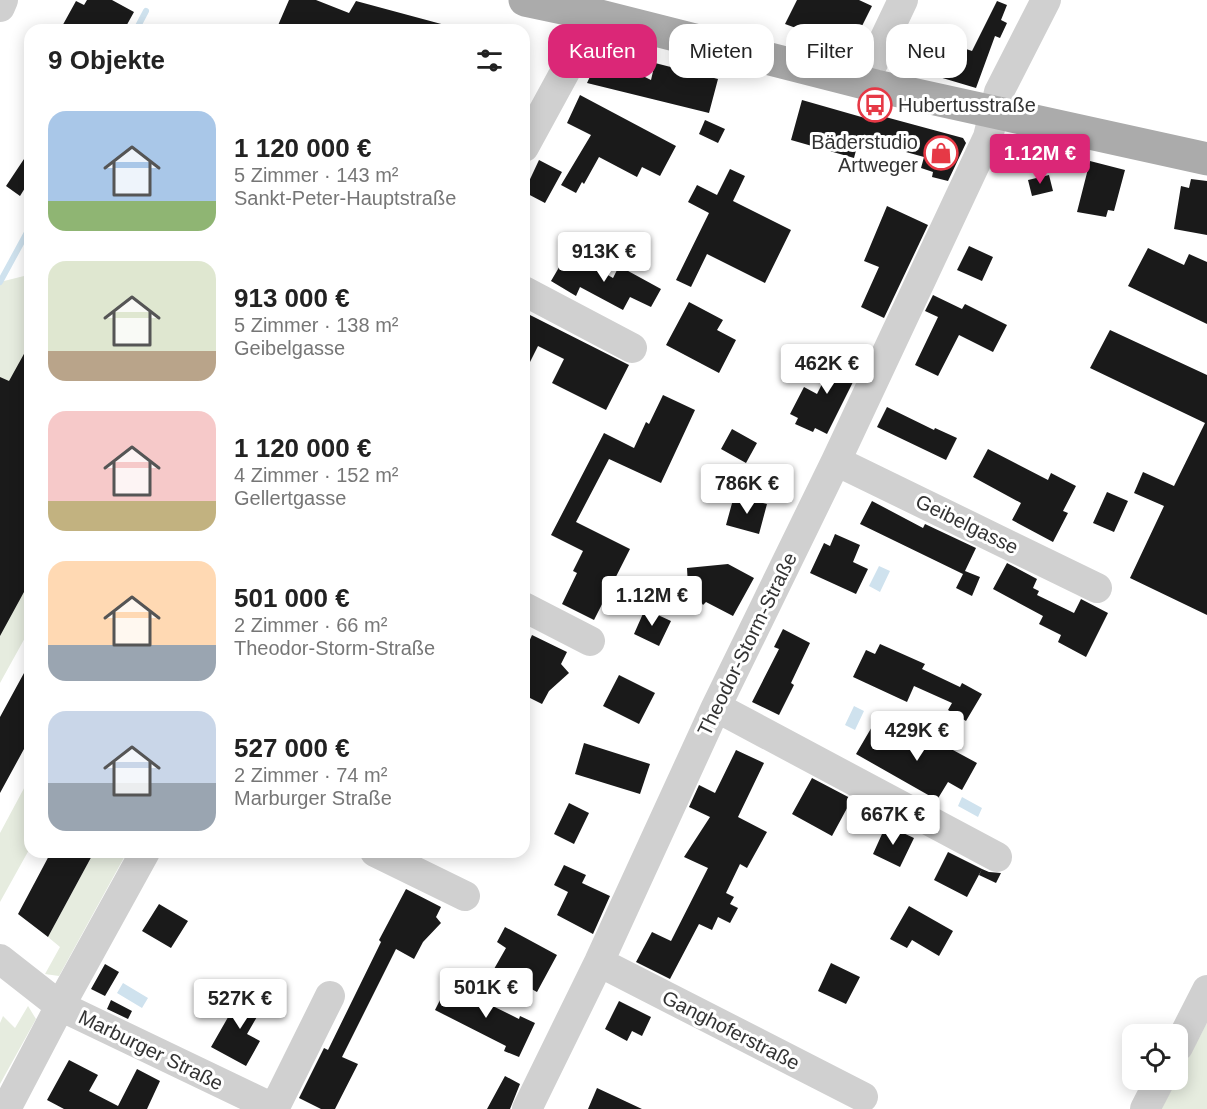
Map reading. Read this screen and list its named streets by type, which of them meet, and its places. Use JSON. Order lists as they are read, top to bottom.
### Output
{
  "streets": {
    "street": [
      "Geibelgasse",
      "Theodor-Storm-Straße",
      "Ganghoferstraße",
      "Marburger Straße"
    ]
  },
  "crossings": [
    ["Geibelgasse", "Theodor-Storm-Straße"],
    ["Theodor-Storm-Straße", "Ganghoferstraße"]
  ],
  "places": {
    "bus stop": ["Hubertusstraße"],
    "shop": ["Bäderstudio Artweger"]
  },
  "page": {
    "chip": [
      "Kaufen",
      "Mieten",
      "Filter",
      "Neu"
    ],
    "heading": "9 Objekte",
    "list": [
      {
        "name": "1 120 000 €",
        "note": "5 Zimmer · 143 m² · Sankt-Peter-Hauptstraße"
      },
      {
        "name": "913 000 €",
        "note": "5 Zimmer · 138 m² · Geibelgasse"
      },
      {
        "name": "1 120 000 €",
        "note": "4 Zimmer · 152 m² · Gellertgasse"
      },
      {
        "name": "501 000 €",
        "note": "2 Zimmer · 66 m² · Theodor-Storm-Straße"
      },
      {
        "name": "527 000 €",
        "note": "2 Zimmer · 74 m² · Marburger Straße"
      }
    ],
    "price": [
      "1.12M €",
      "913K €",
      "462K €",
      "786K €",
      "1.12M €",
      "429K €",
      "667K €",
      "501K €",
      "527K €"
    ]
  }
}
